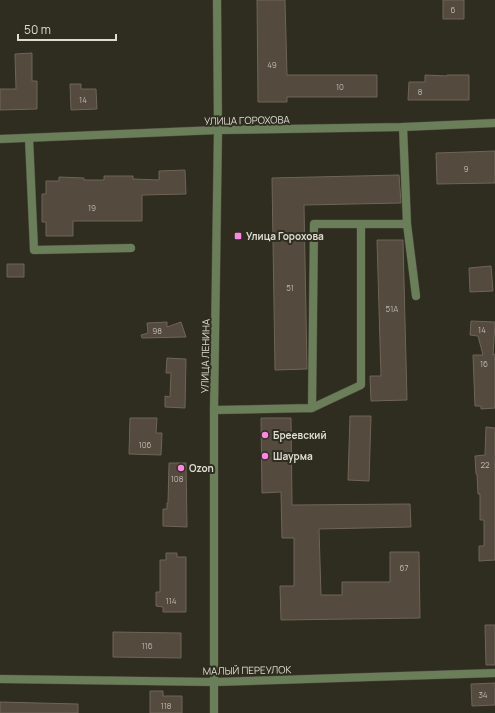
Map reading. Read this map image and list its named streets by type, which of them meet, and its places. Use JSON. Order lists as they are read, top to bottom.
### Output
{
  "streets": {
    "street": ["УЛИЦА ГОРОХОВА", "УЛИЦА ЛЕНИНА", "МАЛЫЙ ПЕРЕУЛОК"]
  },
  "crossings": [
    ["УЛИЦА ГОРОХОВА", "УЛИЦА ЛЕНИНА"],
    ["УЛИЦА ЛЕНИНА", "МАЛЫЙ ПЕРЕУЛОК"]
  ],
  "places": {
    "transit": ["Улица Горохова"],
    "other": ["Бреевский", "Шаурма", "Ozon"]
  },
  "house_numbers": [
    "6",
    "49",
    "10",
    "8",
    "14",
    "9",
    "19",
    "51",
    "51А",
    "14",
    "98",
    "16",
    "106",
    "22",
    "108",
    "67",
    "114",
    "116",
    "34",
    "118"
  ],
  "scale_bar": "50 m"
}
